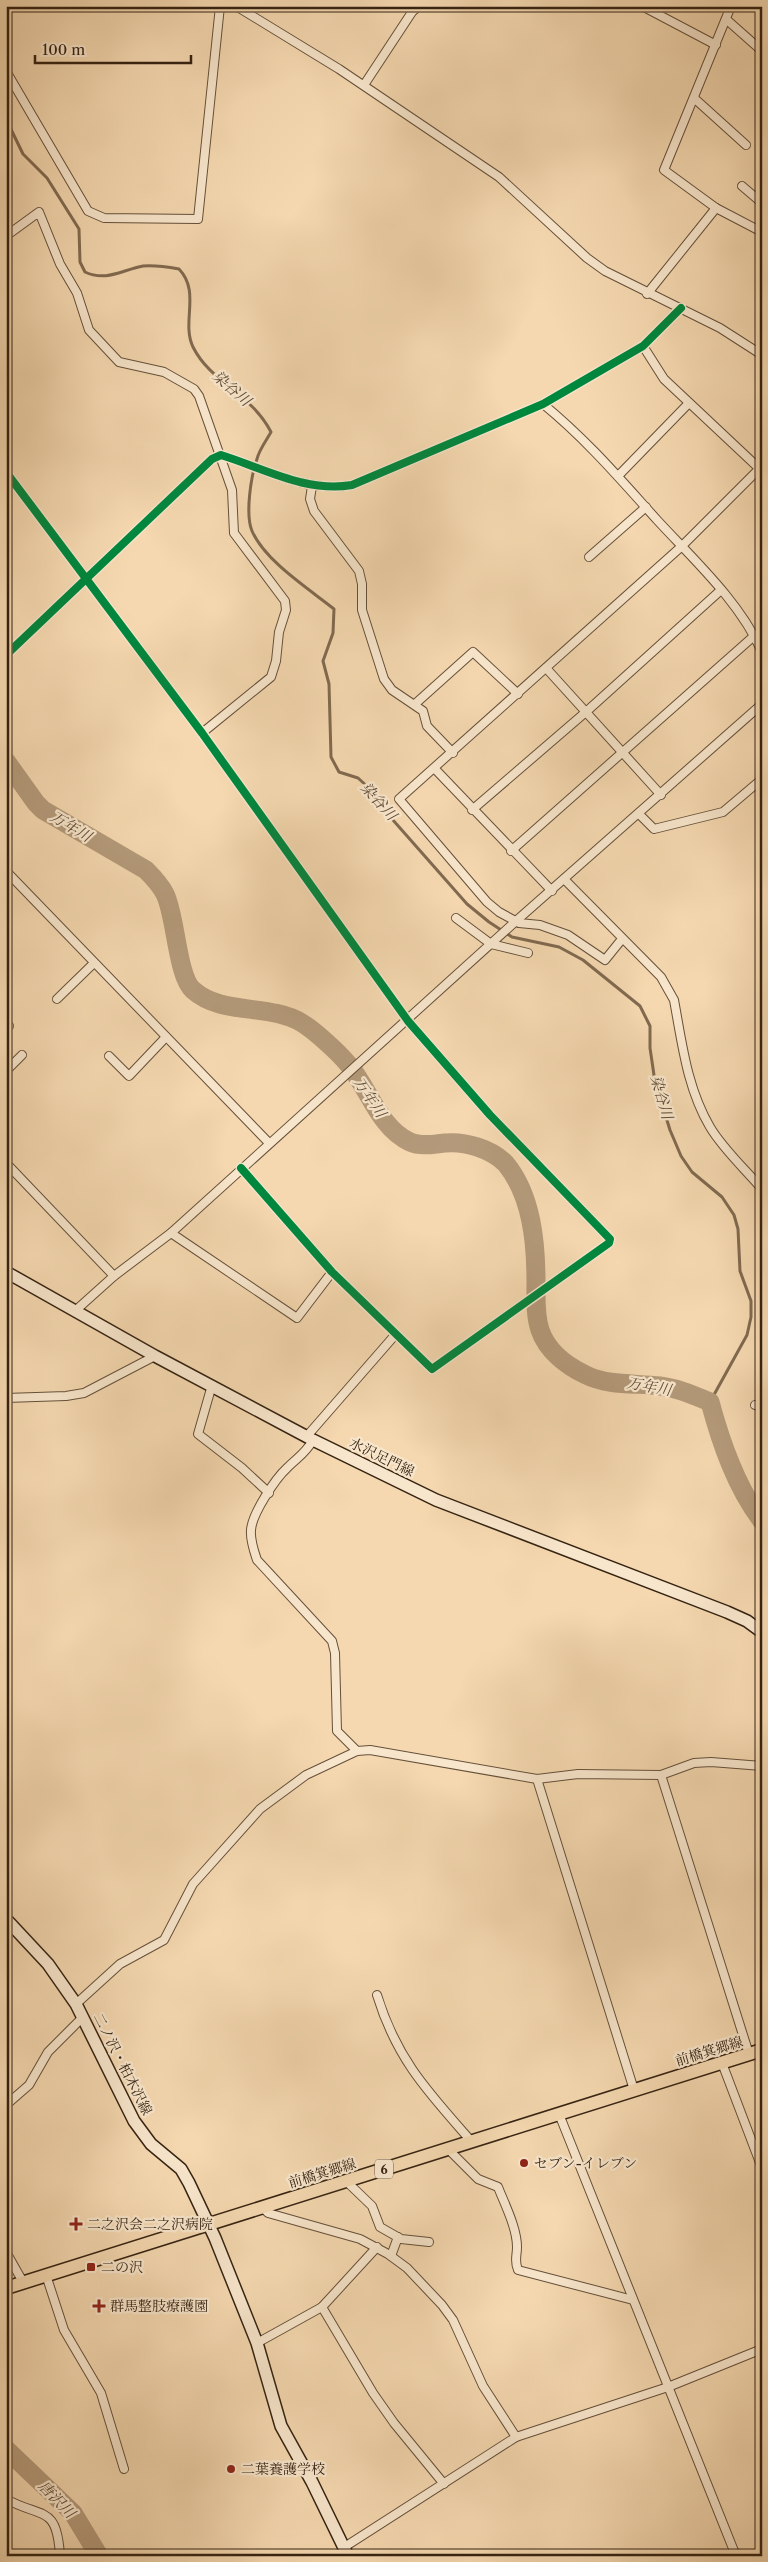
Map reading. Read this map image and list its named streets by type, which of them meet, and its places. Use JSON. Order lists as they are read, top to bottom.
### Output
{
  "streets": {
    "main road": [
      "水沢足門線",
      "前橋箕郷線",
      "二ノ沢・柏木沢線",
      "6"
    ]
  },
  "crossings": [
    ["前橋箕郷線", "二ノ沢・柏木沢線"]
  ],
  "water": ["染谷川", "万年川", "唐沢川"],
  "places": {
    "other": ["セブン-イレブン", "二葉養護学校"],
    "health": ["二之沢会二之沢病院", "群馬整肢療護園"],
    "transit": ["二の沢"]
  },
  "scale_bar": "100 m"
}
